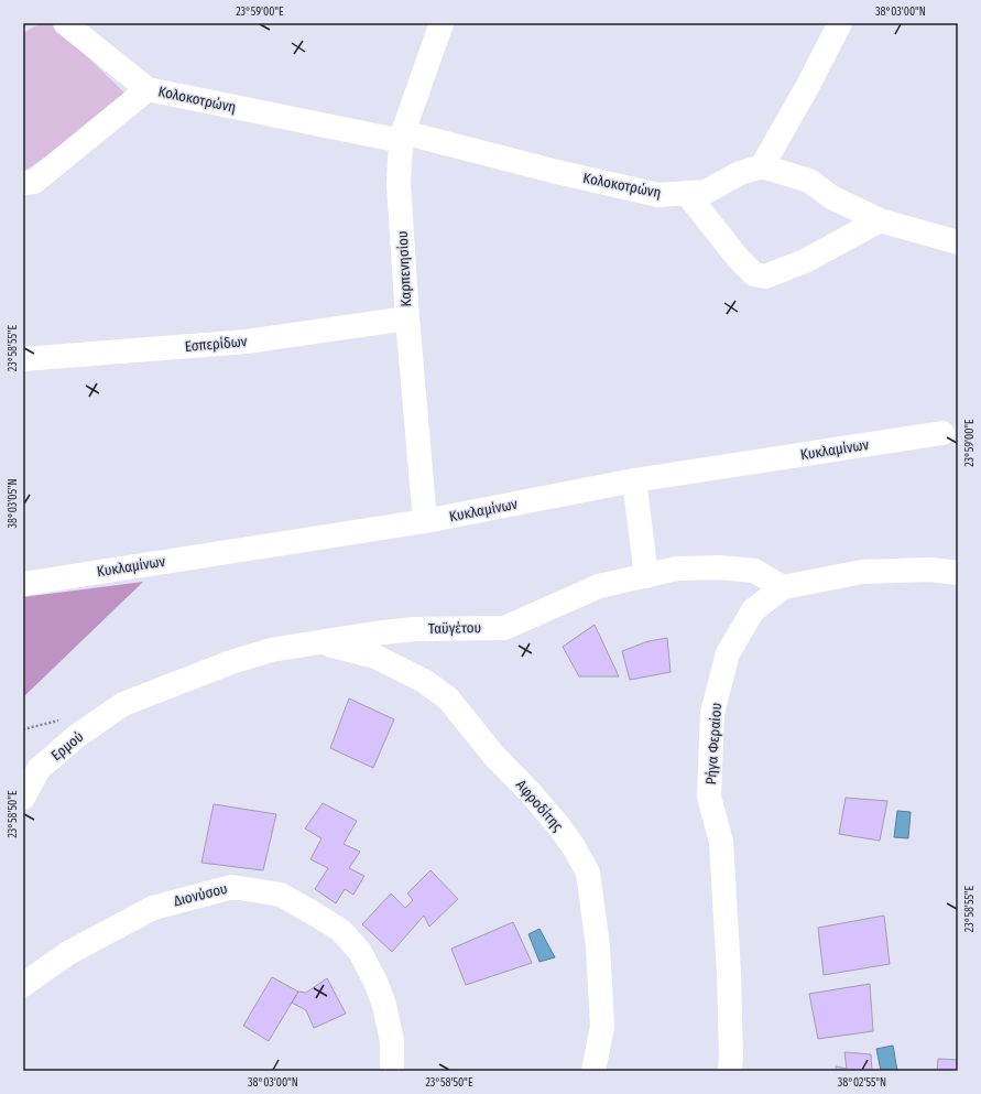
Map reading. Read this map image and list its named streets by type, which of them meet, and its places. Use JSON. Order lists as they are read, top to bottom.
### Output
{
  "streets": {
    "street": [
      "Κολοκοτρώνη",
      "Καρπενησίου",
      "Εσπερίδων",
      "Κυκλαμίνων",
      "Ταϋγέτου",
      "Ρήγα Φεραίου",
      "Ερμού",
      "Αφροδίτης",
      "Διονύσου"
    ]
  },
  "crossings": [
    ["Κολοκοτρώνη", "Καρπενησίου"],
    ["Καρπενησίου", "Εσπερίδων"],
    ["Καρπενησίου", "Κυκλαμίνων"],
    ["Ταϋγέτου", "Ρήγα Φεραίου"],
    ["Ταϋγέτου", "Ερμού"],
    ["Ταϋγέτου", "Αφροδίτης"]
  ],
  "coordinates": [
    "23°59'00\"E",
    "38°03'00\"N",
    "23°58'55\"E",
    "38°03'05\"N",
    "23°58'50\"E",
    "38°02'55\"N"
  ]
}
